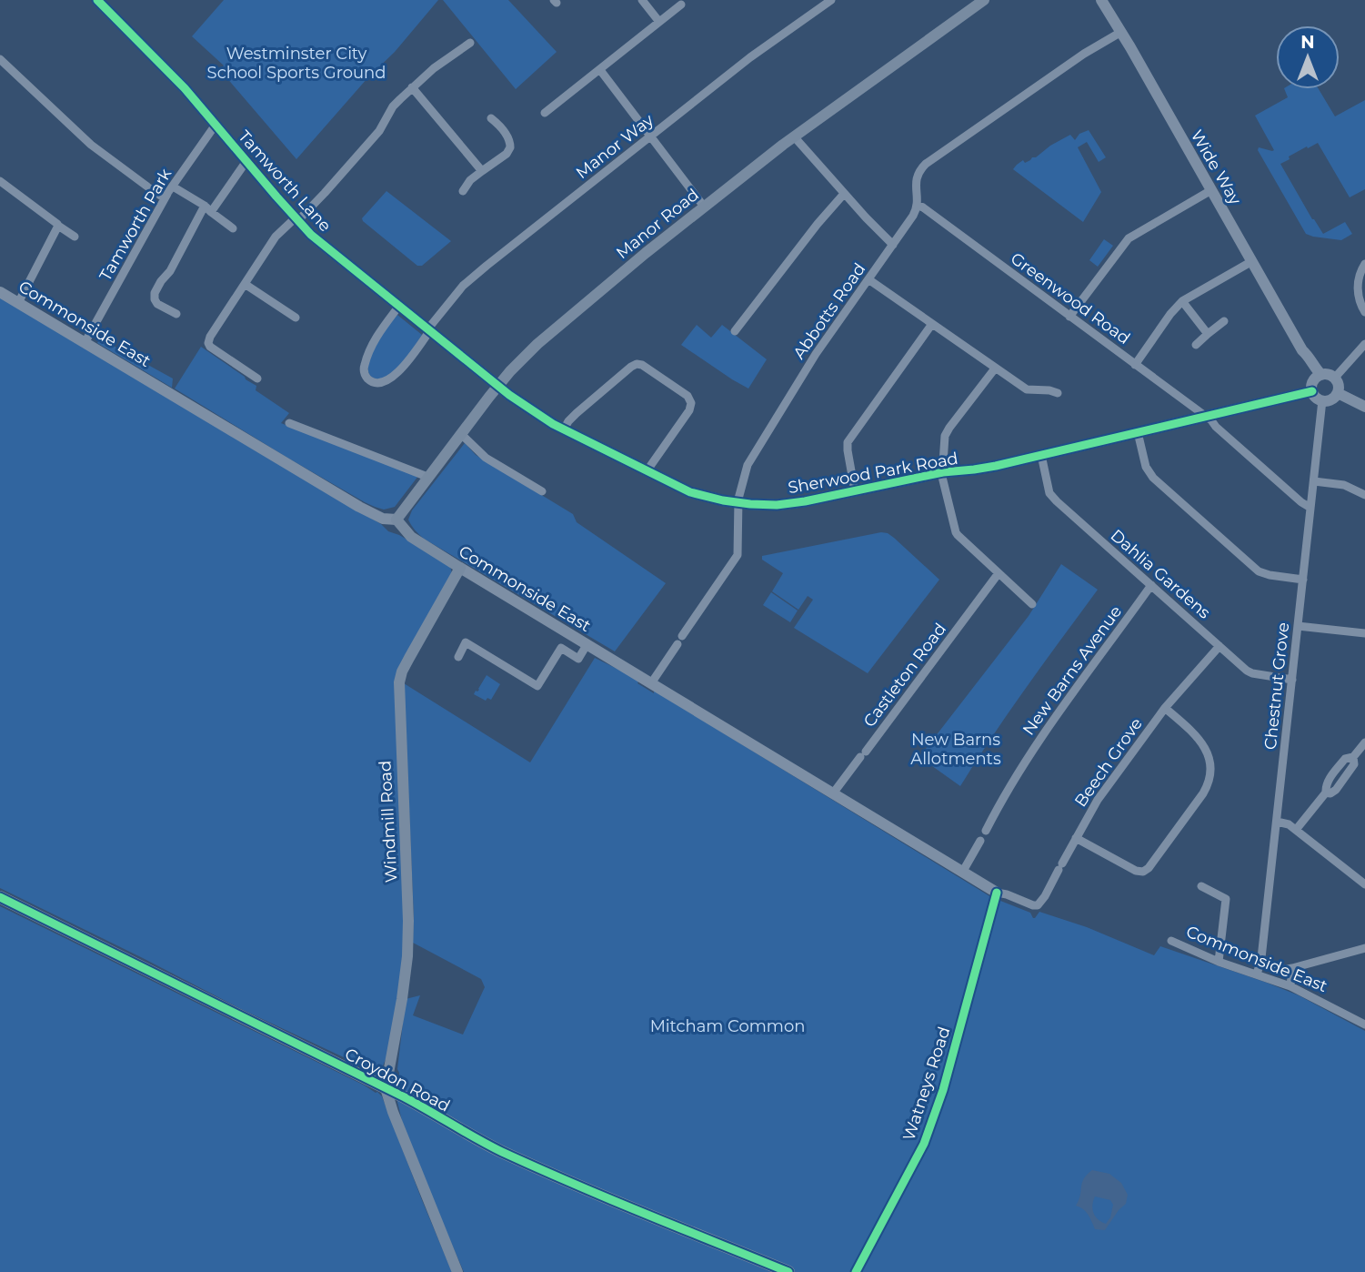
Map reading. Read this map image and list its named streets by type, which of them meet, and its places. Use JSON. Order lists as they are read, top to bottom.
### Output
{
  "streets": {
    "main road": [
      "Manor Road",
      "Commonside East",
      "Windmill Road",
      "Croydon Road"
    ],
    "street": [
      "Manor Way",
      "Wide Way",
      "Tamworth Lane",
      "Tamworth Park",
      "Greenwood Road",
      "Abbotts Road",
      "Sherwood Park Road",
      "Dahlia Gardens",
      "New Barns Avenue",
      "Castleton Road",
      "Chestnut Grove",
      "Beech Grove"
    ],
    "cycle path": ["Watneys Road"]
  },
  "crossings": [
    ["Manor Way", "Tamworth Lane"],
    ["Wide Way", "Abbotts Road"],
    ["Wide Way", "Sherwood Park Road"],
    ["Wide Way", "Chestnut Grove"],
    ["Tamworth Lane", "Manor Road"],
    ["Tamworth Lane", "Tamworth Park"],
    ["Tamworth Lane", "Sherwood Park Road"],
    ["Manor Road", "Commonside East"],
    ["Manor Road", "Sherwood Park Road"],
    ["Tamworth Park", "Commonside East"],
    ["Greenwood Road", "Abbotts Road"],
    ["Greenwood Road", "Sherwood Park Road"],
    ["Greenwood Road", "Chestnut Grove"],
    ["Abbotts Road", "Commonside East"],
    ["Abbotts Road", "Sherwood Park Road"],
    ["Commonside East", "Castleton Road"],
    ["Commonside East", "Chestnut Grove"],
    ["Commonside East", "Beech Grove"],
    ["Commonside East", "Windmill Road"],
    ["Sherwood Park Road", "Dahlia Gardens"],
    ["Sherwood Park Road", "Chestnut Grove"],
    ["Dahlia Gardens", "New Barns Avenue"],
    ["Dahlia Gardens", "Chestnut Grove"],
    ["Dahlia Gardens", "Beech Grove"],
    ["Windmill Road", "Croydon Road"]
  ],
  "parks": ["Westminster City School Sports Ground", "New Barns Allotments", "Mitcham Common"],
  "north": "top"
}
